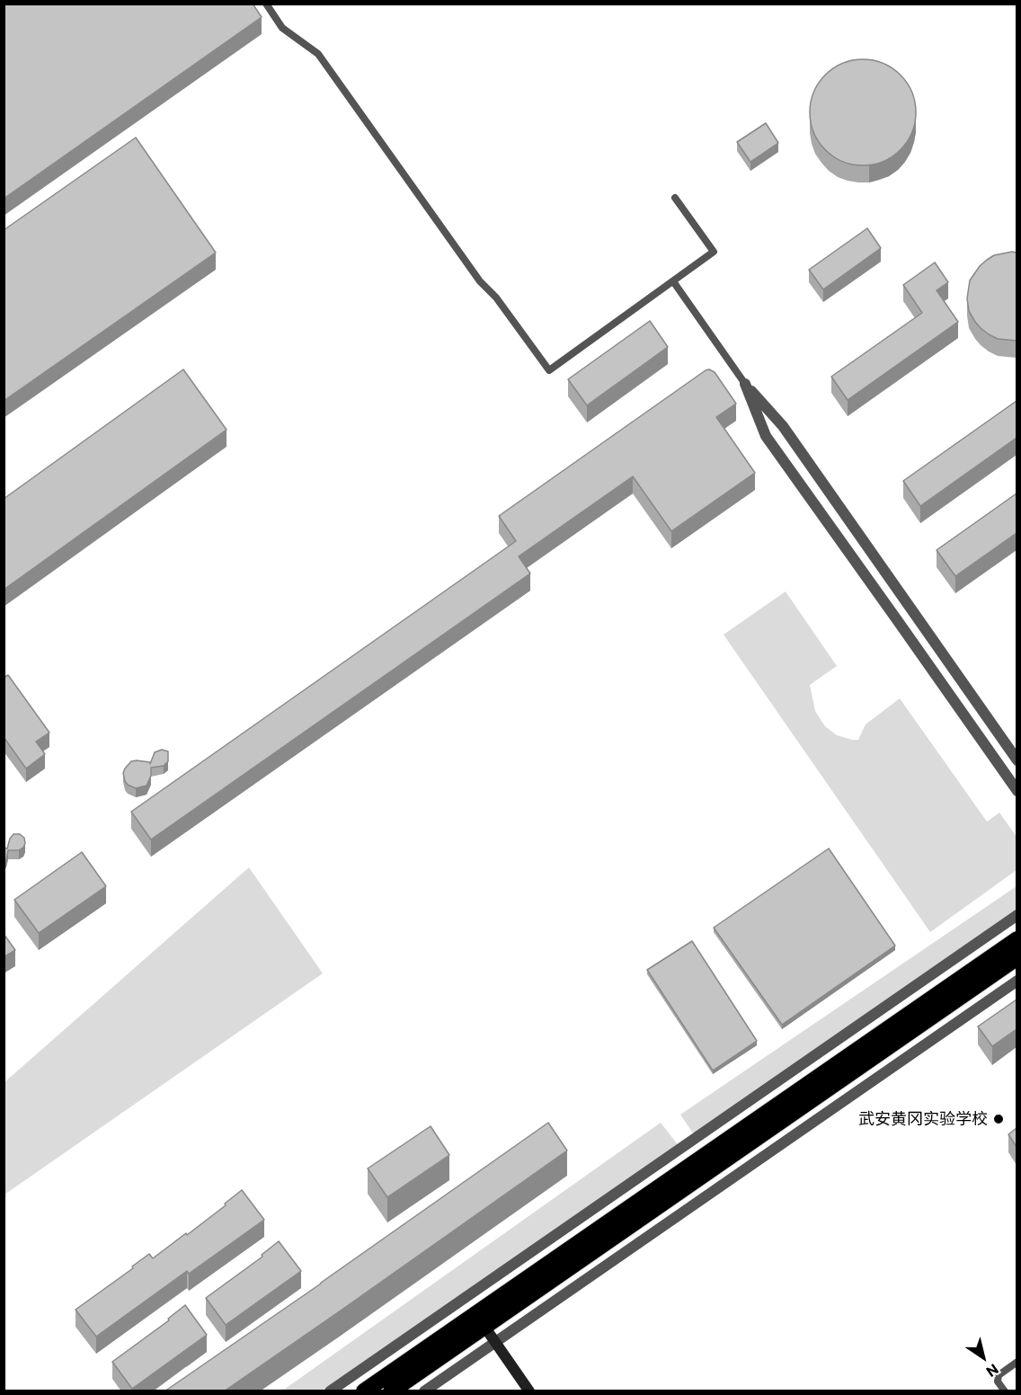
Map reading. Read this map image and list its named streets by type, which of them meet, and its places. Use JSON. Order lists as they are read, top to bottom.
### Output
{
  "places": ["武安黄冈实验学校"],
  "north": "bottom right"
}
